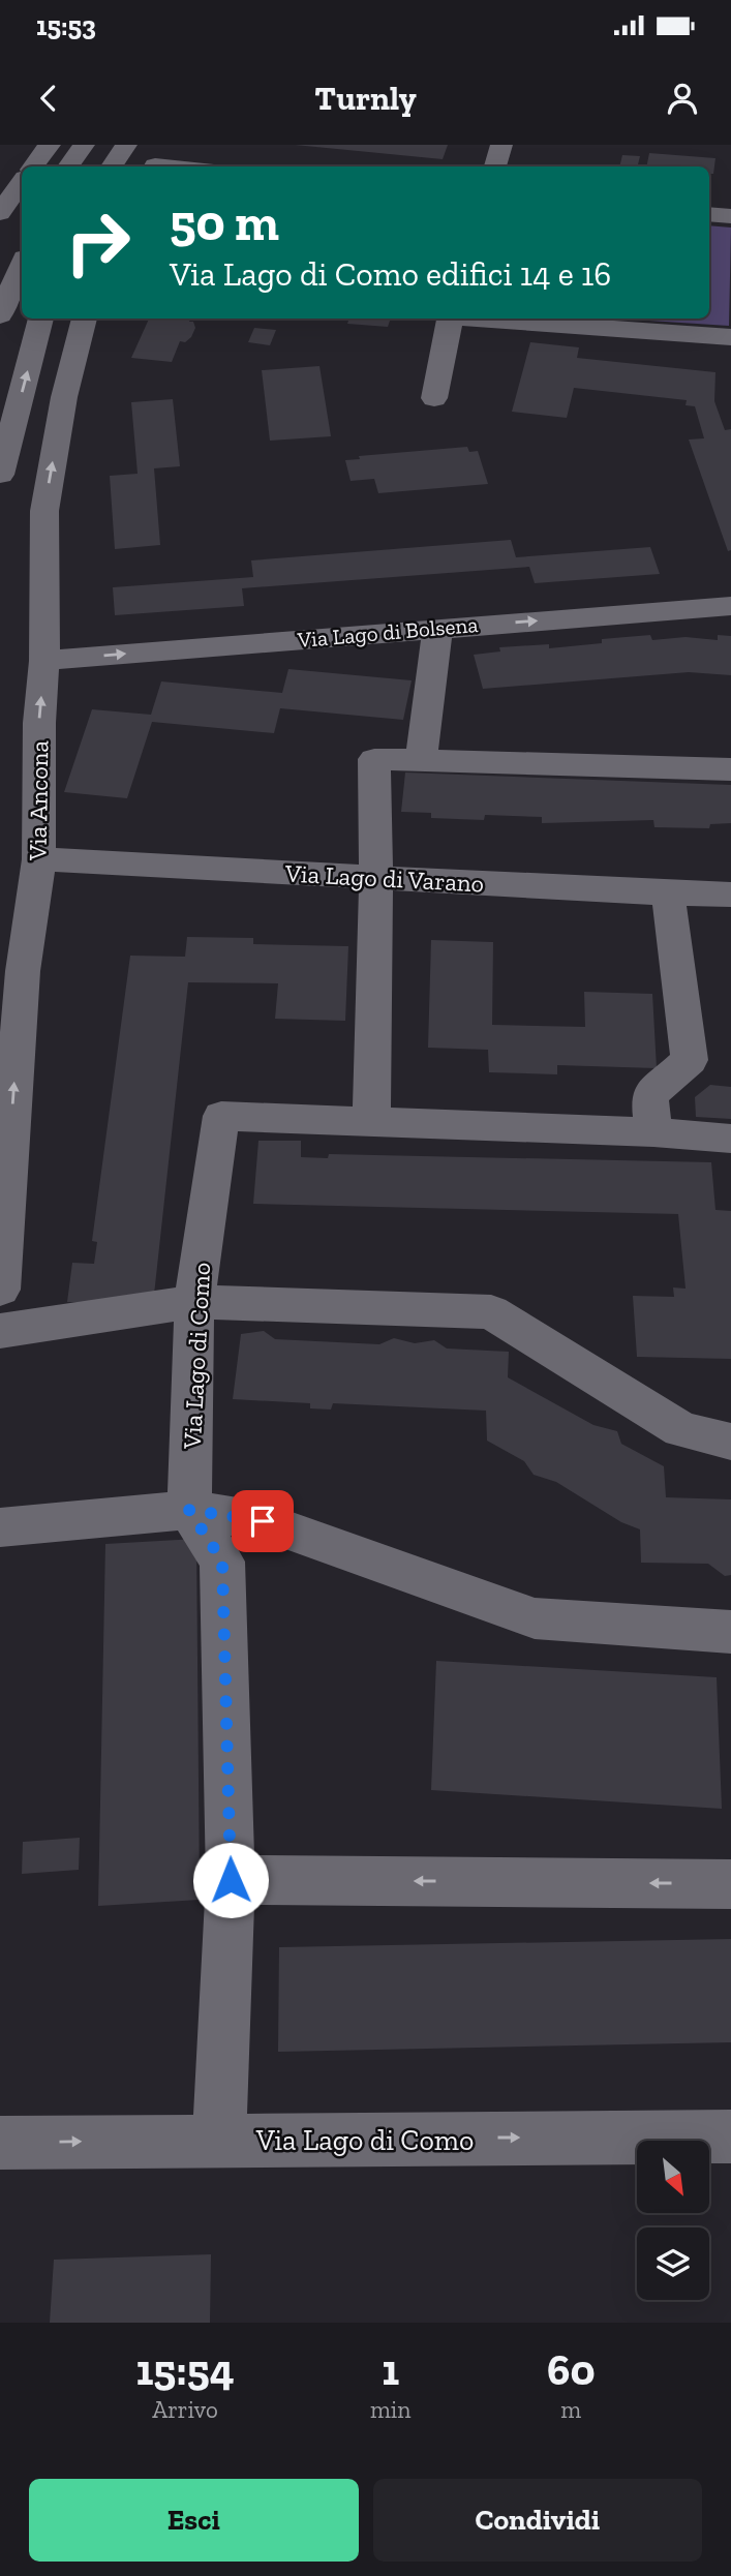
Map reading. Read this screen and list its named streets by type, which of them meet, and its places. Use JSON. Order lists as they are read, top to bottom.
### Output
{
  "streets": {
    "street": [
      "Via Lago di Bolsena",
      "Via Ancona",
      "Via Lago di Varano",
      "Via Lago di Como"
    ]
  },
  "crossings": [
    ["Via Lago di Bolsena", "Via Ancona"],
    ["Via Ancona", "Via Lago di Varano"]
  ],
  "north": "bottom right",
  "page": {
    "status": "15:53",
    "header": "Turnly",
    "turn": ["50 m", "Via Lago di Como edifici 14 e 16"],
    "eta": [
      "15:54",
      "Arrivo",
      "1",
      "min",
      "60",
      "m"
    ],
    "buttons": ["Esci", "Condividi"]
  }
}
